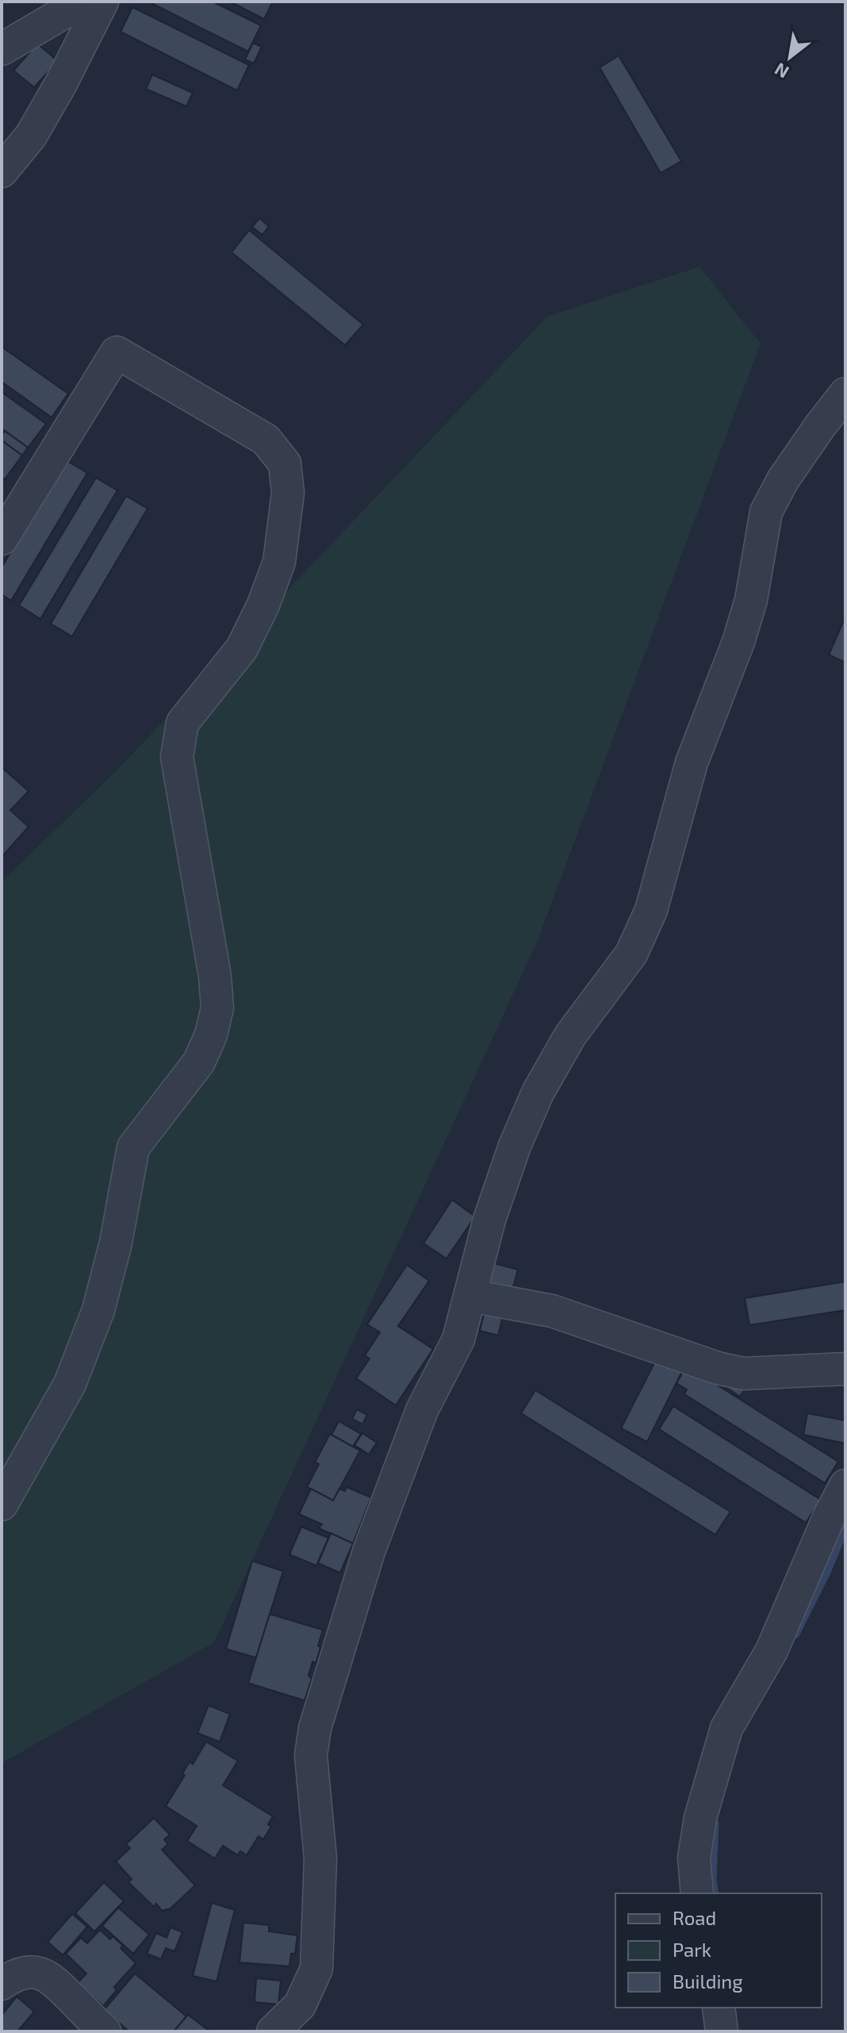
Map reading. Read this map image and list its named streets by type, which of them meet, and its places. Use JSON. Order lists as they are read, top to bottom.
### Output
{
  "legend": ["Road", "Park", "Building"],
  "north": "bottom left"
}
